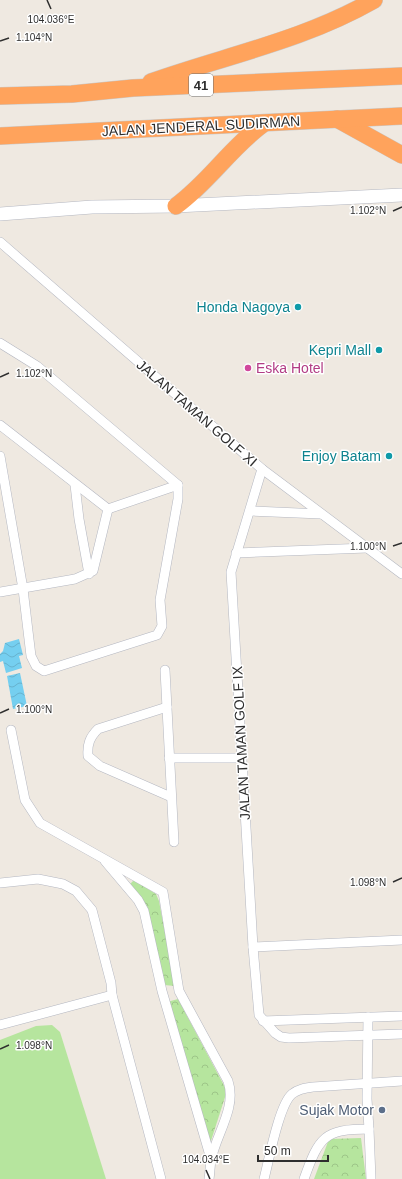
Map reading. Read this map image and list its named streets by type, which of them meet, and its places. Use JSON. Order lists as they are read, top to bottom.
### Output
{
  "streets": {
    "highway": ["41", "JALAN JENDERAL SUDIRMAN"],
    "street": ["JALAN TAMAN GOLF XI", "JALAN TAMAN GOLF IX"]
  },
  "crossings": [
    ["JALAN TAMAN GOLF XI", "JALAN TAMAN GOLF IX"]
  ],
  "places": [
    "Honda Nagoya",
    "Kepri Mall",
    "Eska Hotel",
    "Enjoy Batam",
    "Sujak Motor"
  ],
  "scale_bar": "50 m",
  "coordinates": [
    "104.036°E",
    "1.104°N",
    "1.102°N",
    "1.100°N",
    "1.098°N",
    "104.034°E"
  ]
}
